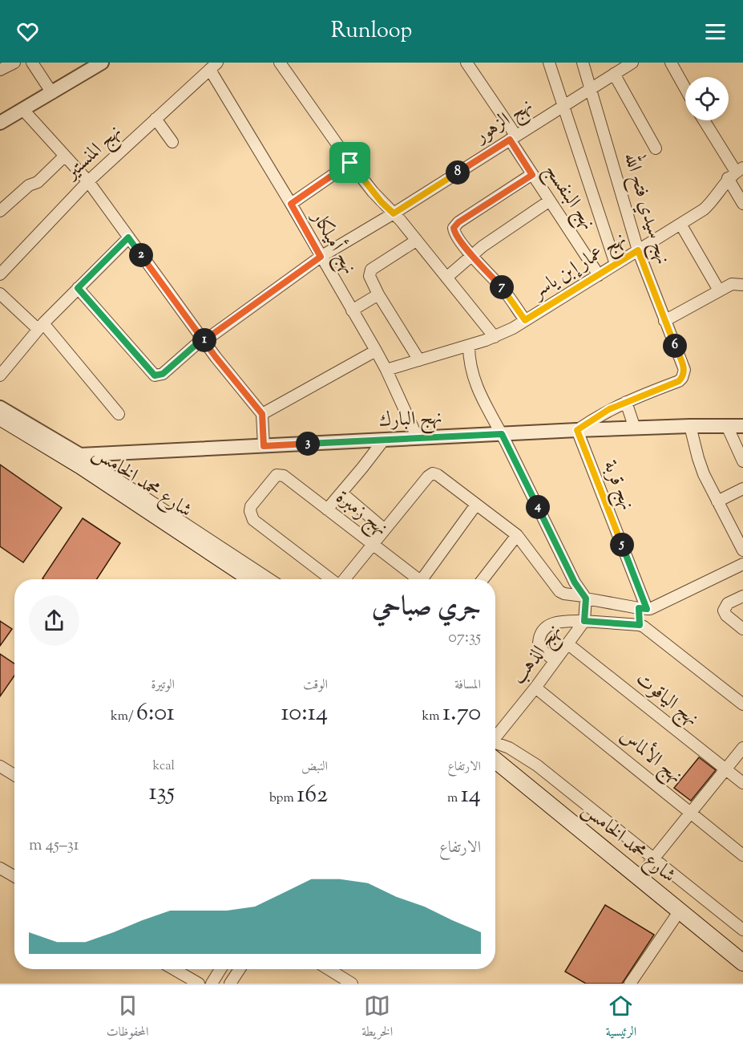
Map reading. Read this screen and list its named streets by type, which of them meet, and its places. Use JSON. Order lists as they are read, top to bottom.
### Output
{
  "streets": {
    "main road": ["شارع محمد الخامس"],
    "street": [
      "نهج الزهور",
      "نهج المنستير",
      "نهج البنفسج",
      "نهج سيدي فتح الله",
      "نهج أميلكار",
      "نهج عمار إبن ياسر",
      "نهج البارك",
      "نهج قربة",
      "نهج زمبرة",
      "نهج الذهب",
      "نهج الياقوت",
      "نهج الألماس"
    ]
  },
  "crossings": [
    ["نهج الزهور", "نهج البنفسج"],
    ["نهج الزهور", "نهج سيدي فتح الله"],
    ["نهج الزهور", "نهج أميلكار"],
    ["نهج المنستير", "نهج أميلكار"],
    ["نهج البنفسج", "نهج عمار إبن ياسر"],
    ["نهج سيدي فتح الله", "نهج عمار إبن ياسر"],
    ["نهج أميلكار", "نهج عمار إبن ياسر"],
    ["نهج أميلكار", "نهج البارك"],
    ["نهج البارك", "نهج قربة"],
    ["نهج قربة", "نهج الذهب"],
    ["نهج الذهب", "نهج الياقوت"],
    ["نهج الذهب", "نهج الألماس"]
  ],
  "page": {
    "header": "Runloop",
    "pins": [
      "8",
      "2",
      "7",
      "1",
      "6",
      "3",
      "4",
      "5"
    ],
    "heading": ["جري صباحي", "07:35"],
    "stats": [
      ["المسافة", "1.70 km"],
      ["الوقت", "10:14"],
      ["الوتيرة", "6:01 /km"],
      ["الارتفاع", "14 m"],
      ["النبض", "162 bpm"],
      ["kcal", "135"]
    ],
    "chart": ["الارتفاع", "31–45 m"],
    "tabs": ["الرئيسية", "الخريطة", "المحفوظات"]
  }
}
